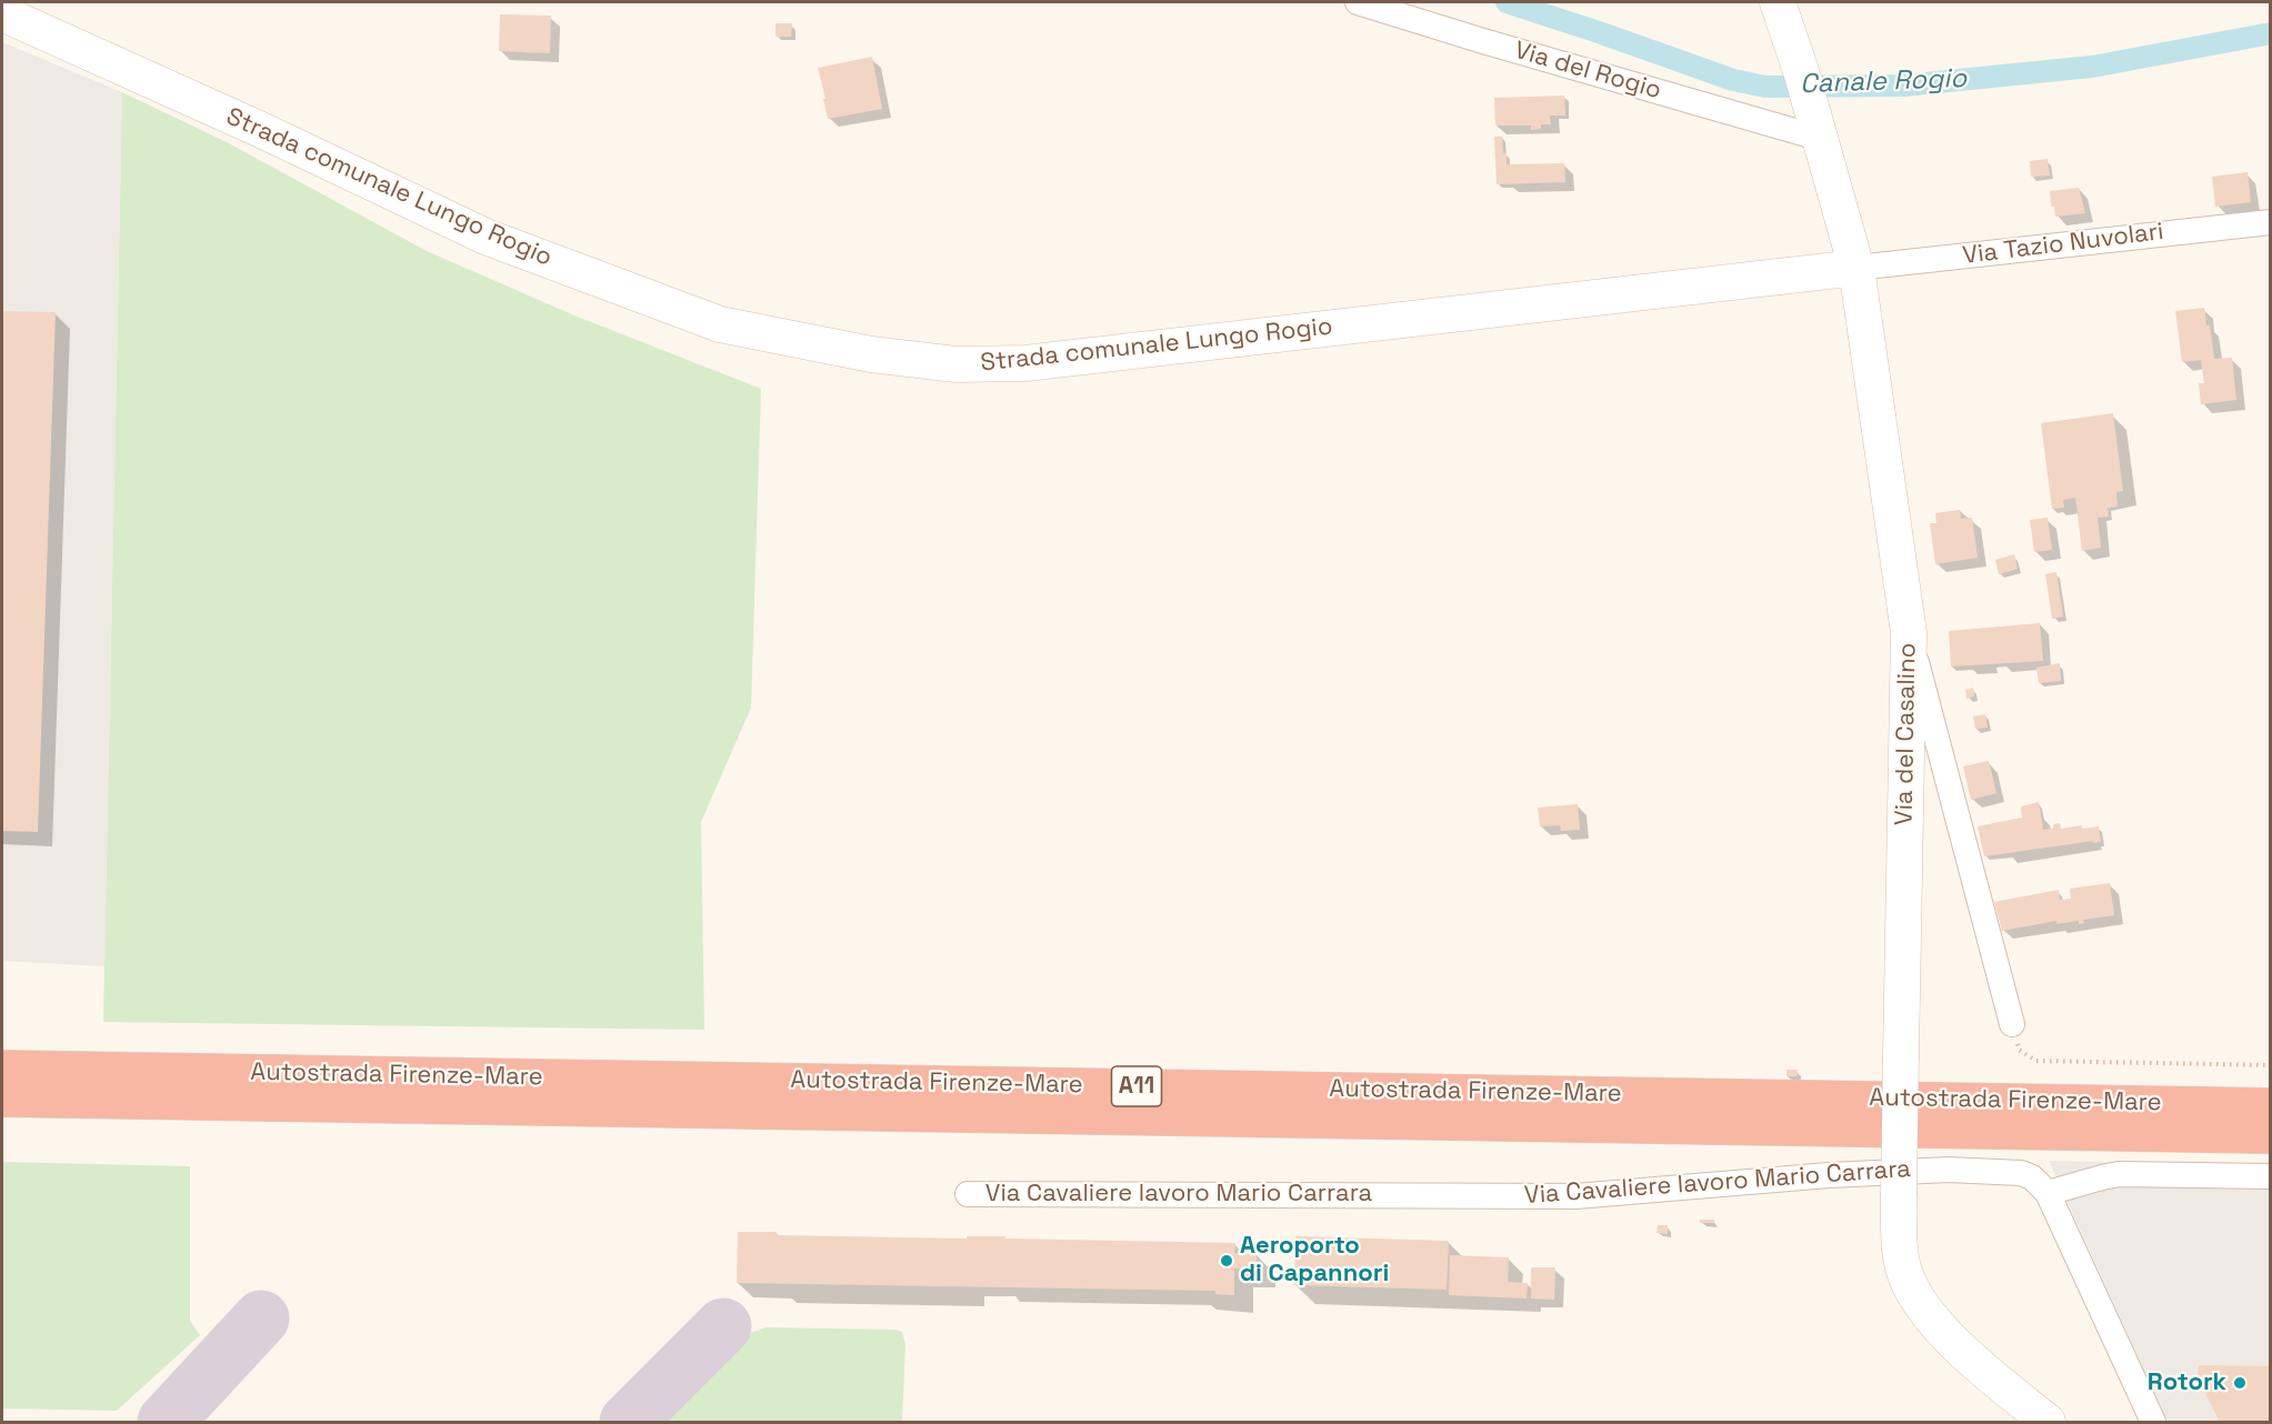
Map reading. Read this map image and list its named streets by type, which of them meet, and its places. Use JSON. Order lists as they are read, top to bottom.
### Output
{
  "streets": {
    "highway": ["Autostrada Firenze-Mare", "A11"],
    "street": [
      "Via del Rogio",
      "Strada comunale Lungo Rogio",
      "Via Tazio Nuvolari",
      "Via del Casalino",
      "Via Cavaliere lavoro Mario Carrara"
    ]
  },
  "crossings": [
    ["Via del Rogio", "Via del Casalino"],
    ["Strada comunale Lungo Rogio", "Via Tazio Nuvolari"],
    ["Strada comunale Lungo Rogio", "Via del Casalino"],
    ["Via Tazio Nuvolari", "Via del Casalino"]
  ],
  "water": ["Canale Rogio"],
  "places": ["Aeroporto di Capannori", "Rotork"]
}
